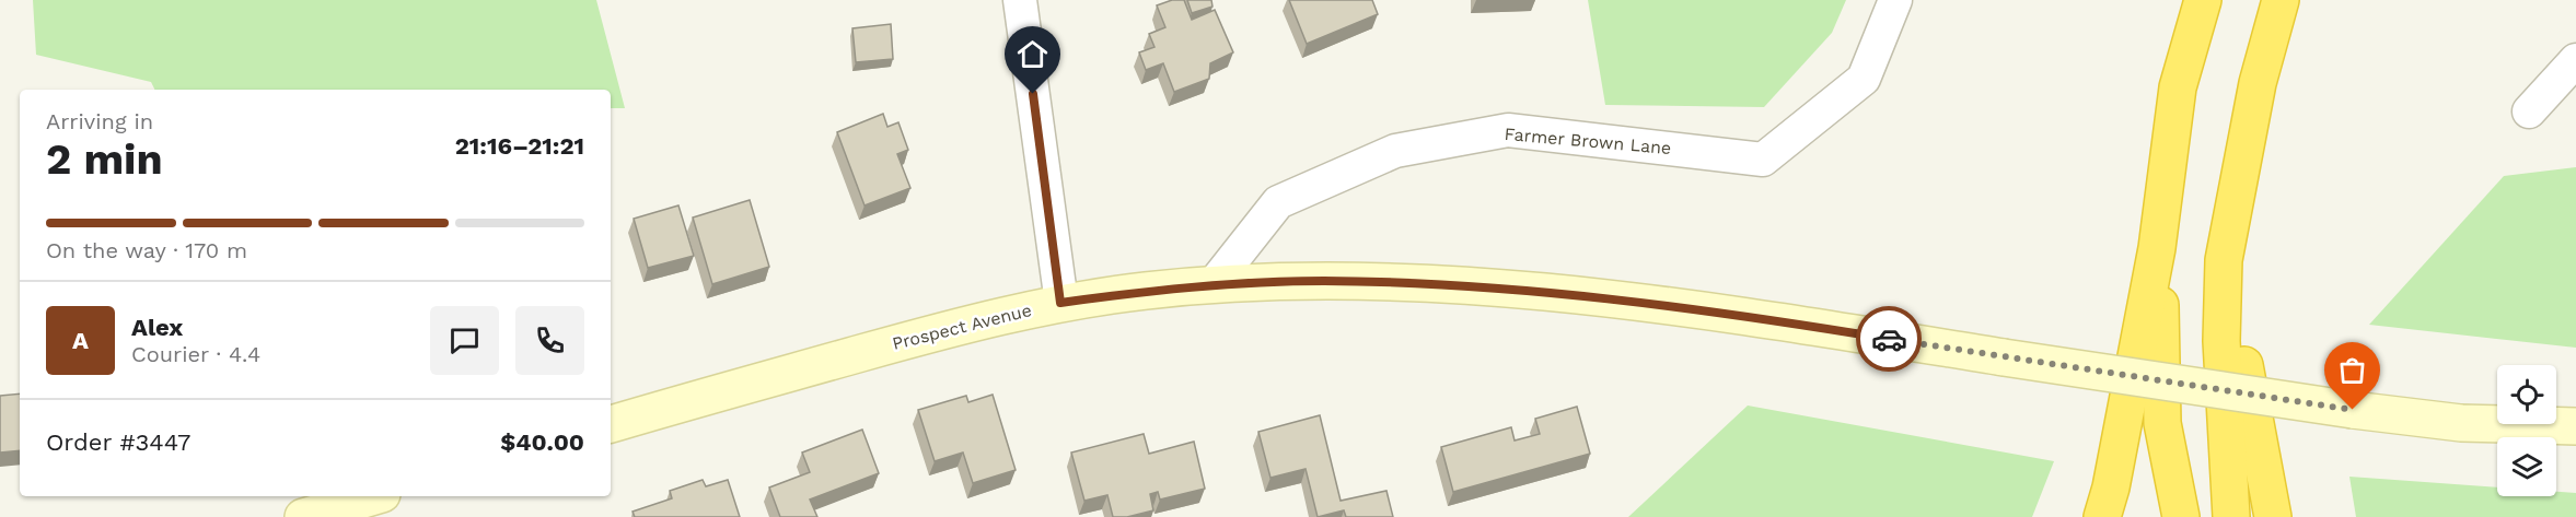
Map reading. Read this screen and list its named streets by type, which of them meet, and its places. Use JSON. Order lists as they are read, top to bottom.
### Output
{
  "streets": {
    "street": ["Farmer Brown Lane", "Prospect Avenue"]
  },
  "crossings": [
    ["Farmer Brown Lane", "Prospect Avenue"]
  ],
  "page": {
    "heading": ["2 min", "Arriving in", "21:16–21:21"],
    "panel": [
      "Alex",
      "Courier · 4.4",
      "Order #3447",
      "$40.00"
    ],
    "bar": "On the way · 170 m",
    "round": "A"
  }
}
